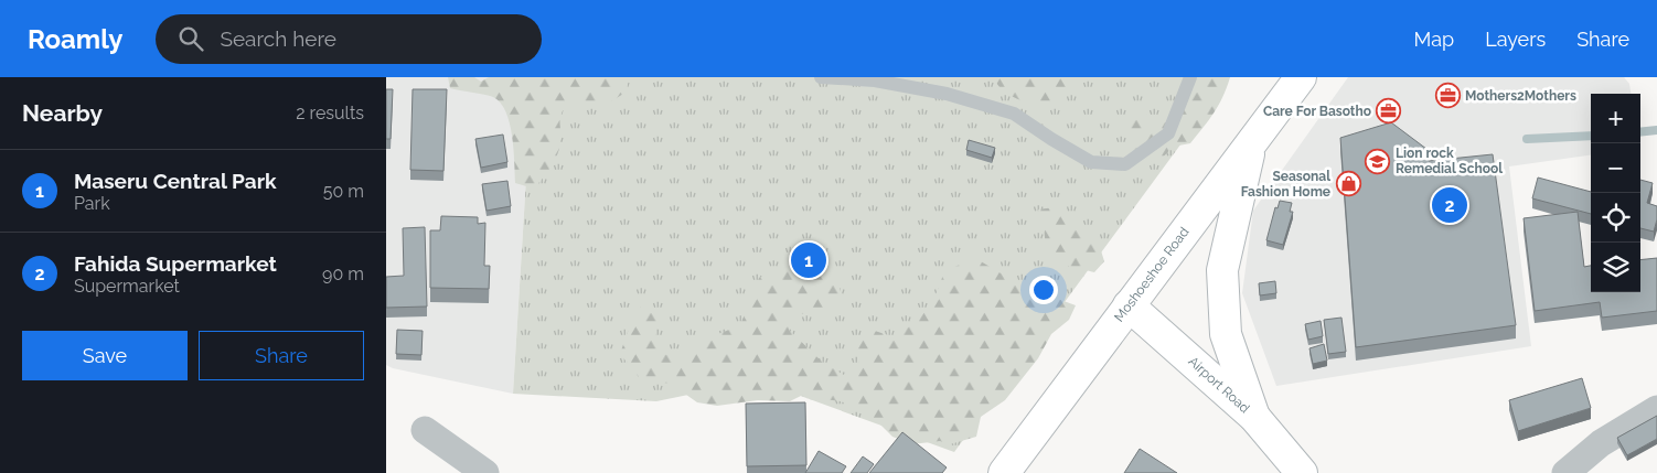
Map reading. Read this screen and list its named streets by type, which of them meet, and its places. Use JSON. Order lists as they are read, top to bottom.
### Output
{
  "streets": {
    "main road": ["Moshoeshoe Road", "Airport Road"]
  },
  "crossings": [
    ["Moshoeshoe Road", "Airport Road"]
  ],
  "places": {
    "office": ["Mothers2Mothers", "Care For Basotho"],
    "school or university": ["Lion rock Remedial School"],
    "shop": ["Seasonal Fashion Home"]
  },
  "page": {
    "header": "Roamly",
    "search": "Search here",
    "nav": ["Map", "Layers", "Share"],
    "heading": ["Nearby", "2 results"],
    "map_buttons": ["+", "−"],
    "list": [
      {
        "mark": "1",
        "name": "Maseru Central Park",
        "note": "Park",
        "value": "50 m"
      },
      {
        "mark": "2",
        "name": "Fahida Supermarket",
        "note": "Supermarket",
        "value": "90 m"
      }
    ],
    "pins": ["2", "1"],
    "buttons": ["Save", "Share"]
  }
}
